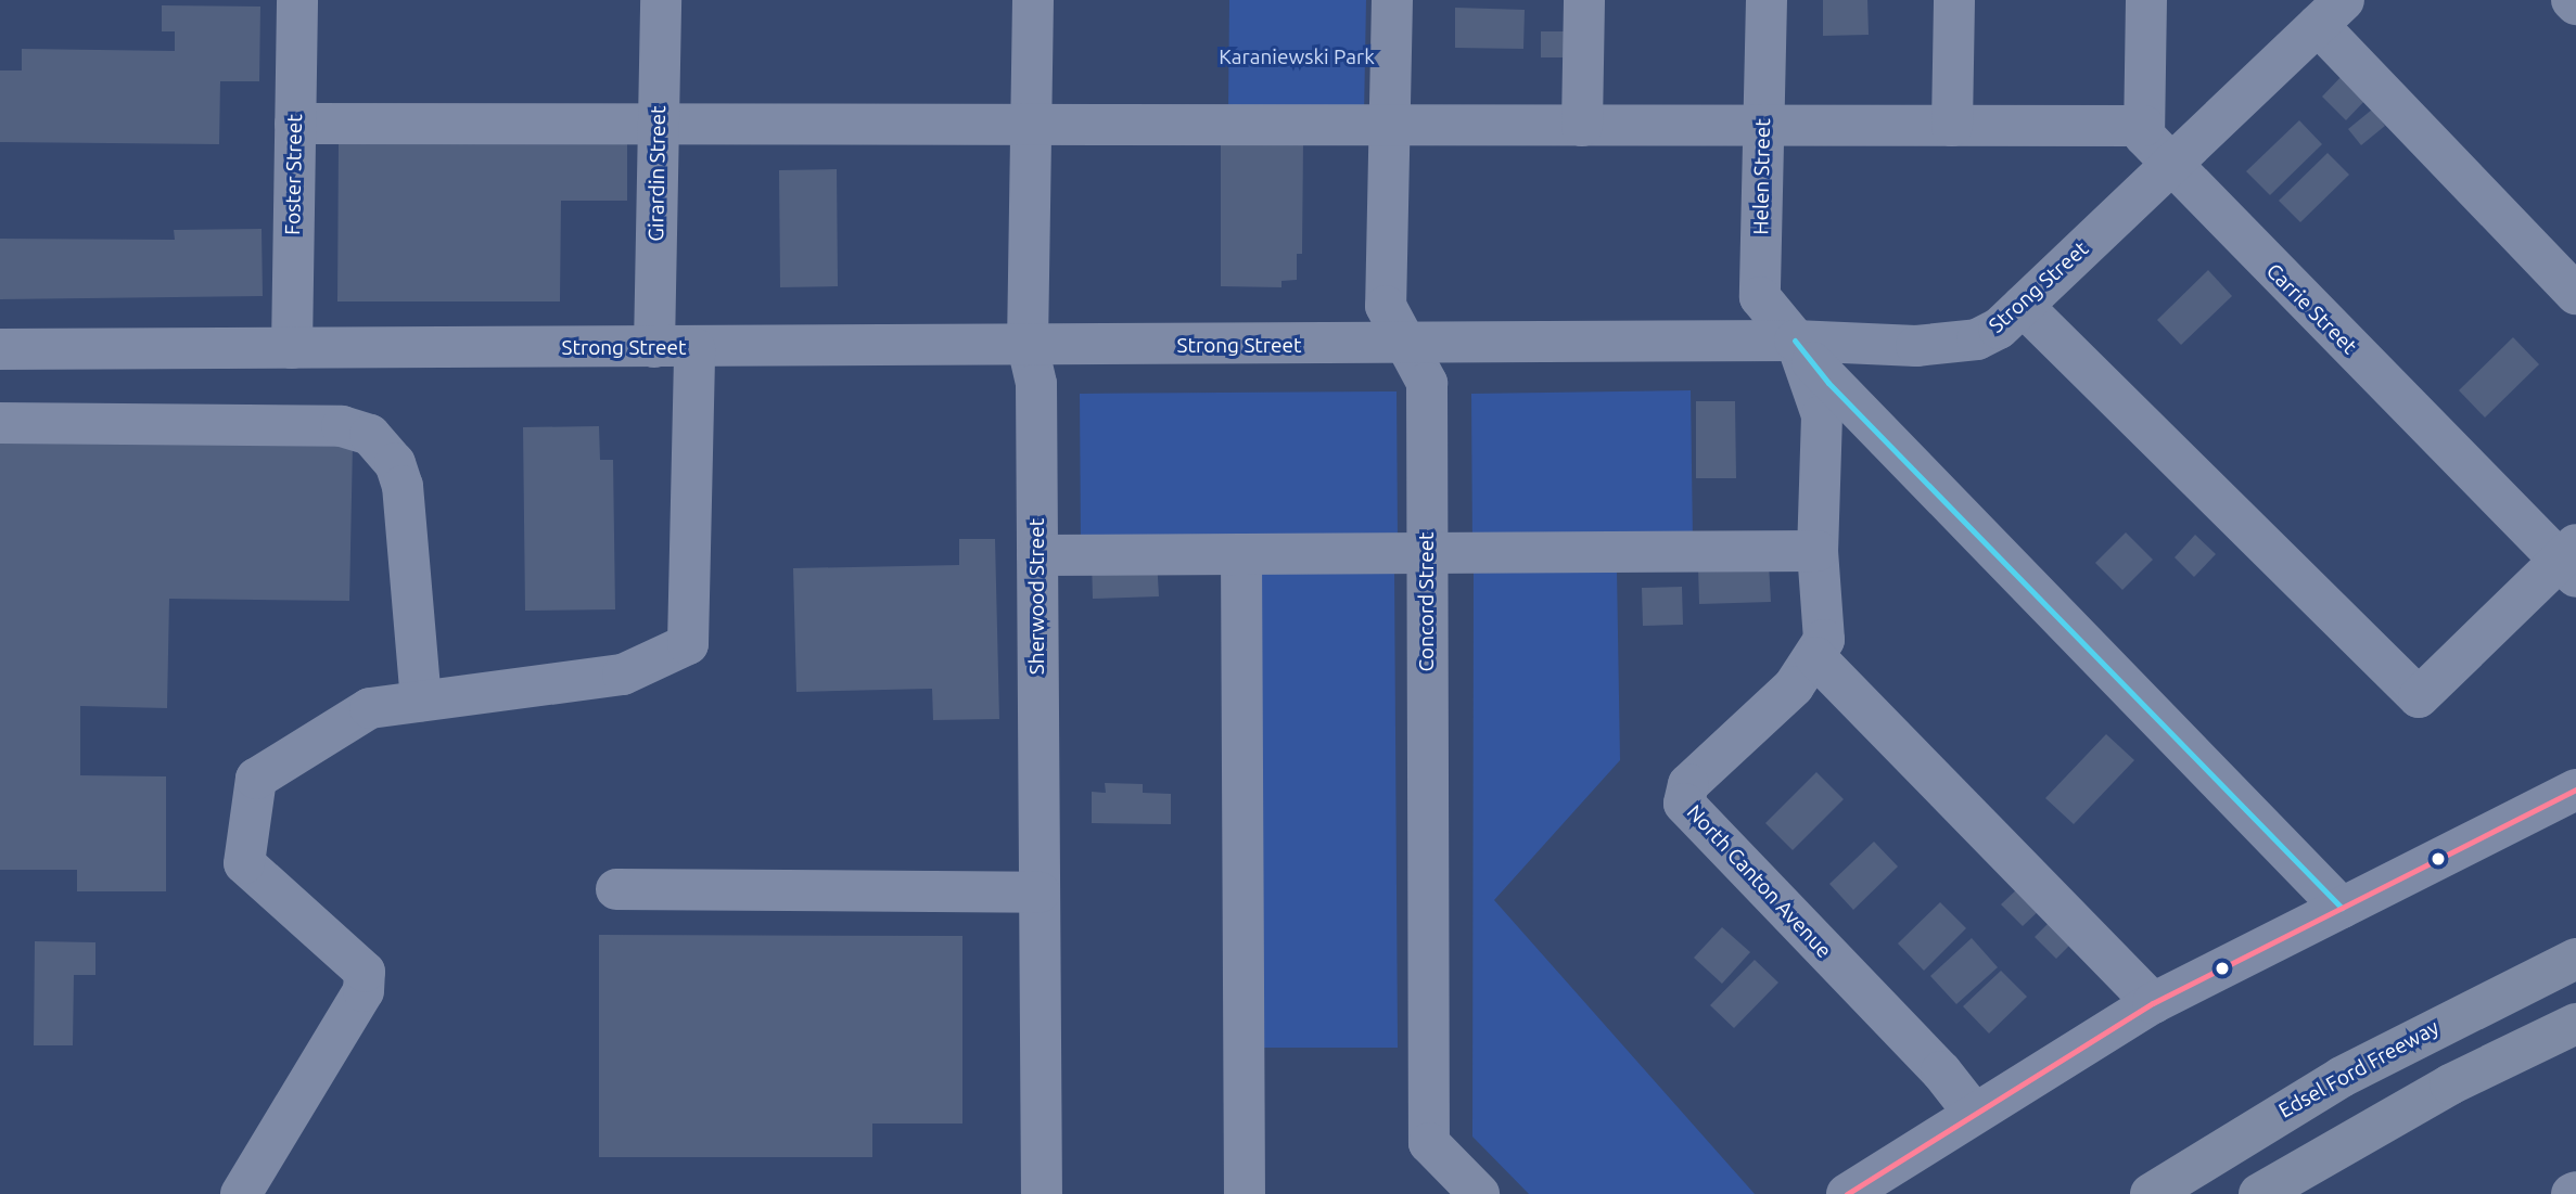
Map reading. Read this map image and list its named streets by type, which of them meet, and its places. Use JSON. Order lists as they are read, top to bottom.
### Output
{
  "streets": {
    "highway": ["Edsel Ford Freeway"],
    "street": [
      "Girardin Street",
      "Foster Street",
      "Helen Street",
      "Strong Street",
      "Carrie Street",
      "Sherwood Street",
      "Concord Street",
      "North Canton Avenue"
    ]
  },
  "crossings": [
    ["Girardin Street", "Strong Street"],
    ["Foster Street", "Strong Street"],
    ["Helen Street", "Strong Street"],
    ["Helen Street", "North Canton Avenue"],
    ["Strong Street", "Carrie Street"],
    ["Strong Street", "Sherwood Street"],
    ["Strong Street", "Concord Street"],
    ["Strong Street", "North Canton Avenue"]
  ],
  "parks": ["Karaniewski Park"]
}
